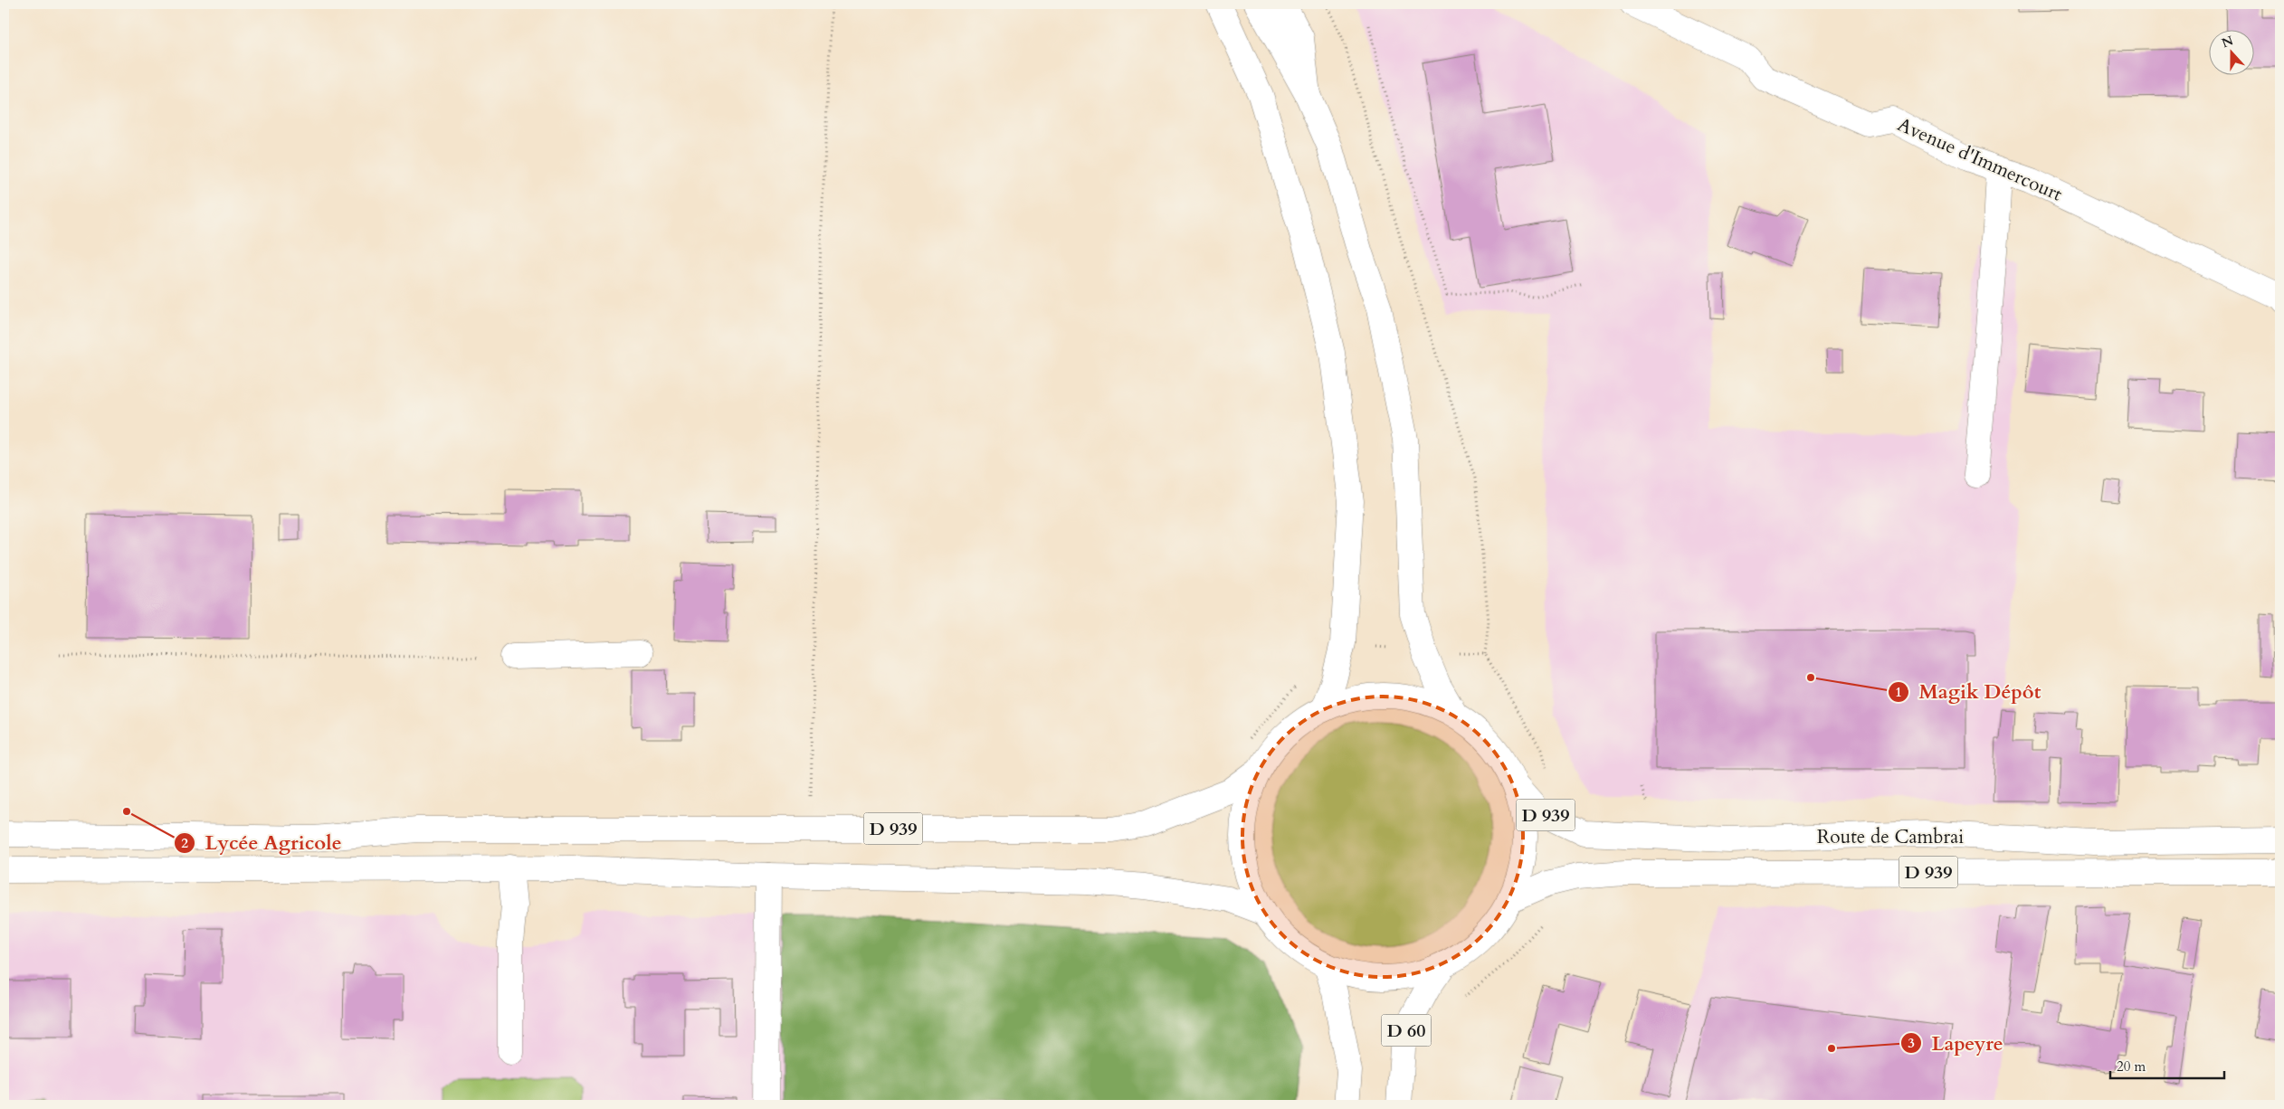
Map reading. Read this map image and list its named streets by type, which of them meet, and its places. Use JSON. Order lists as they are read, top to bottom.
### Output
{
  "streets": {
    "main road": [
      "Avenue d'Immercourt",
      "D 939",
      "Route de Cambrai",
      "D 60"
    ]
  },
  "places": ["Magik Dépôt", "Lycée Agricole", "Lapeyre"],
  "scale_bar": "20 m",
  "north": "top"
}
